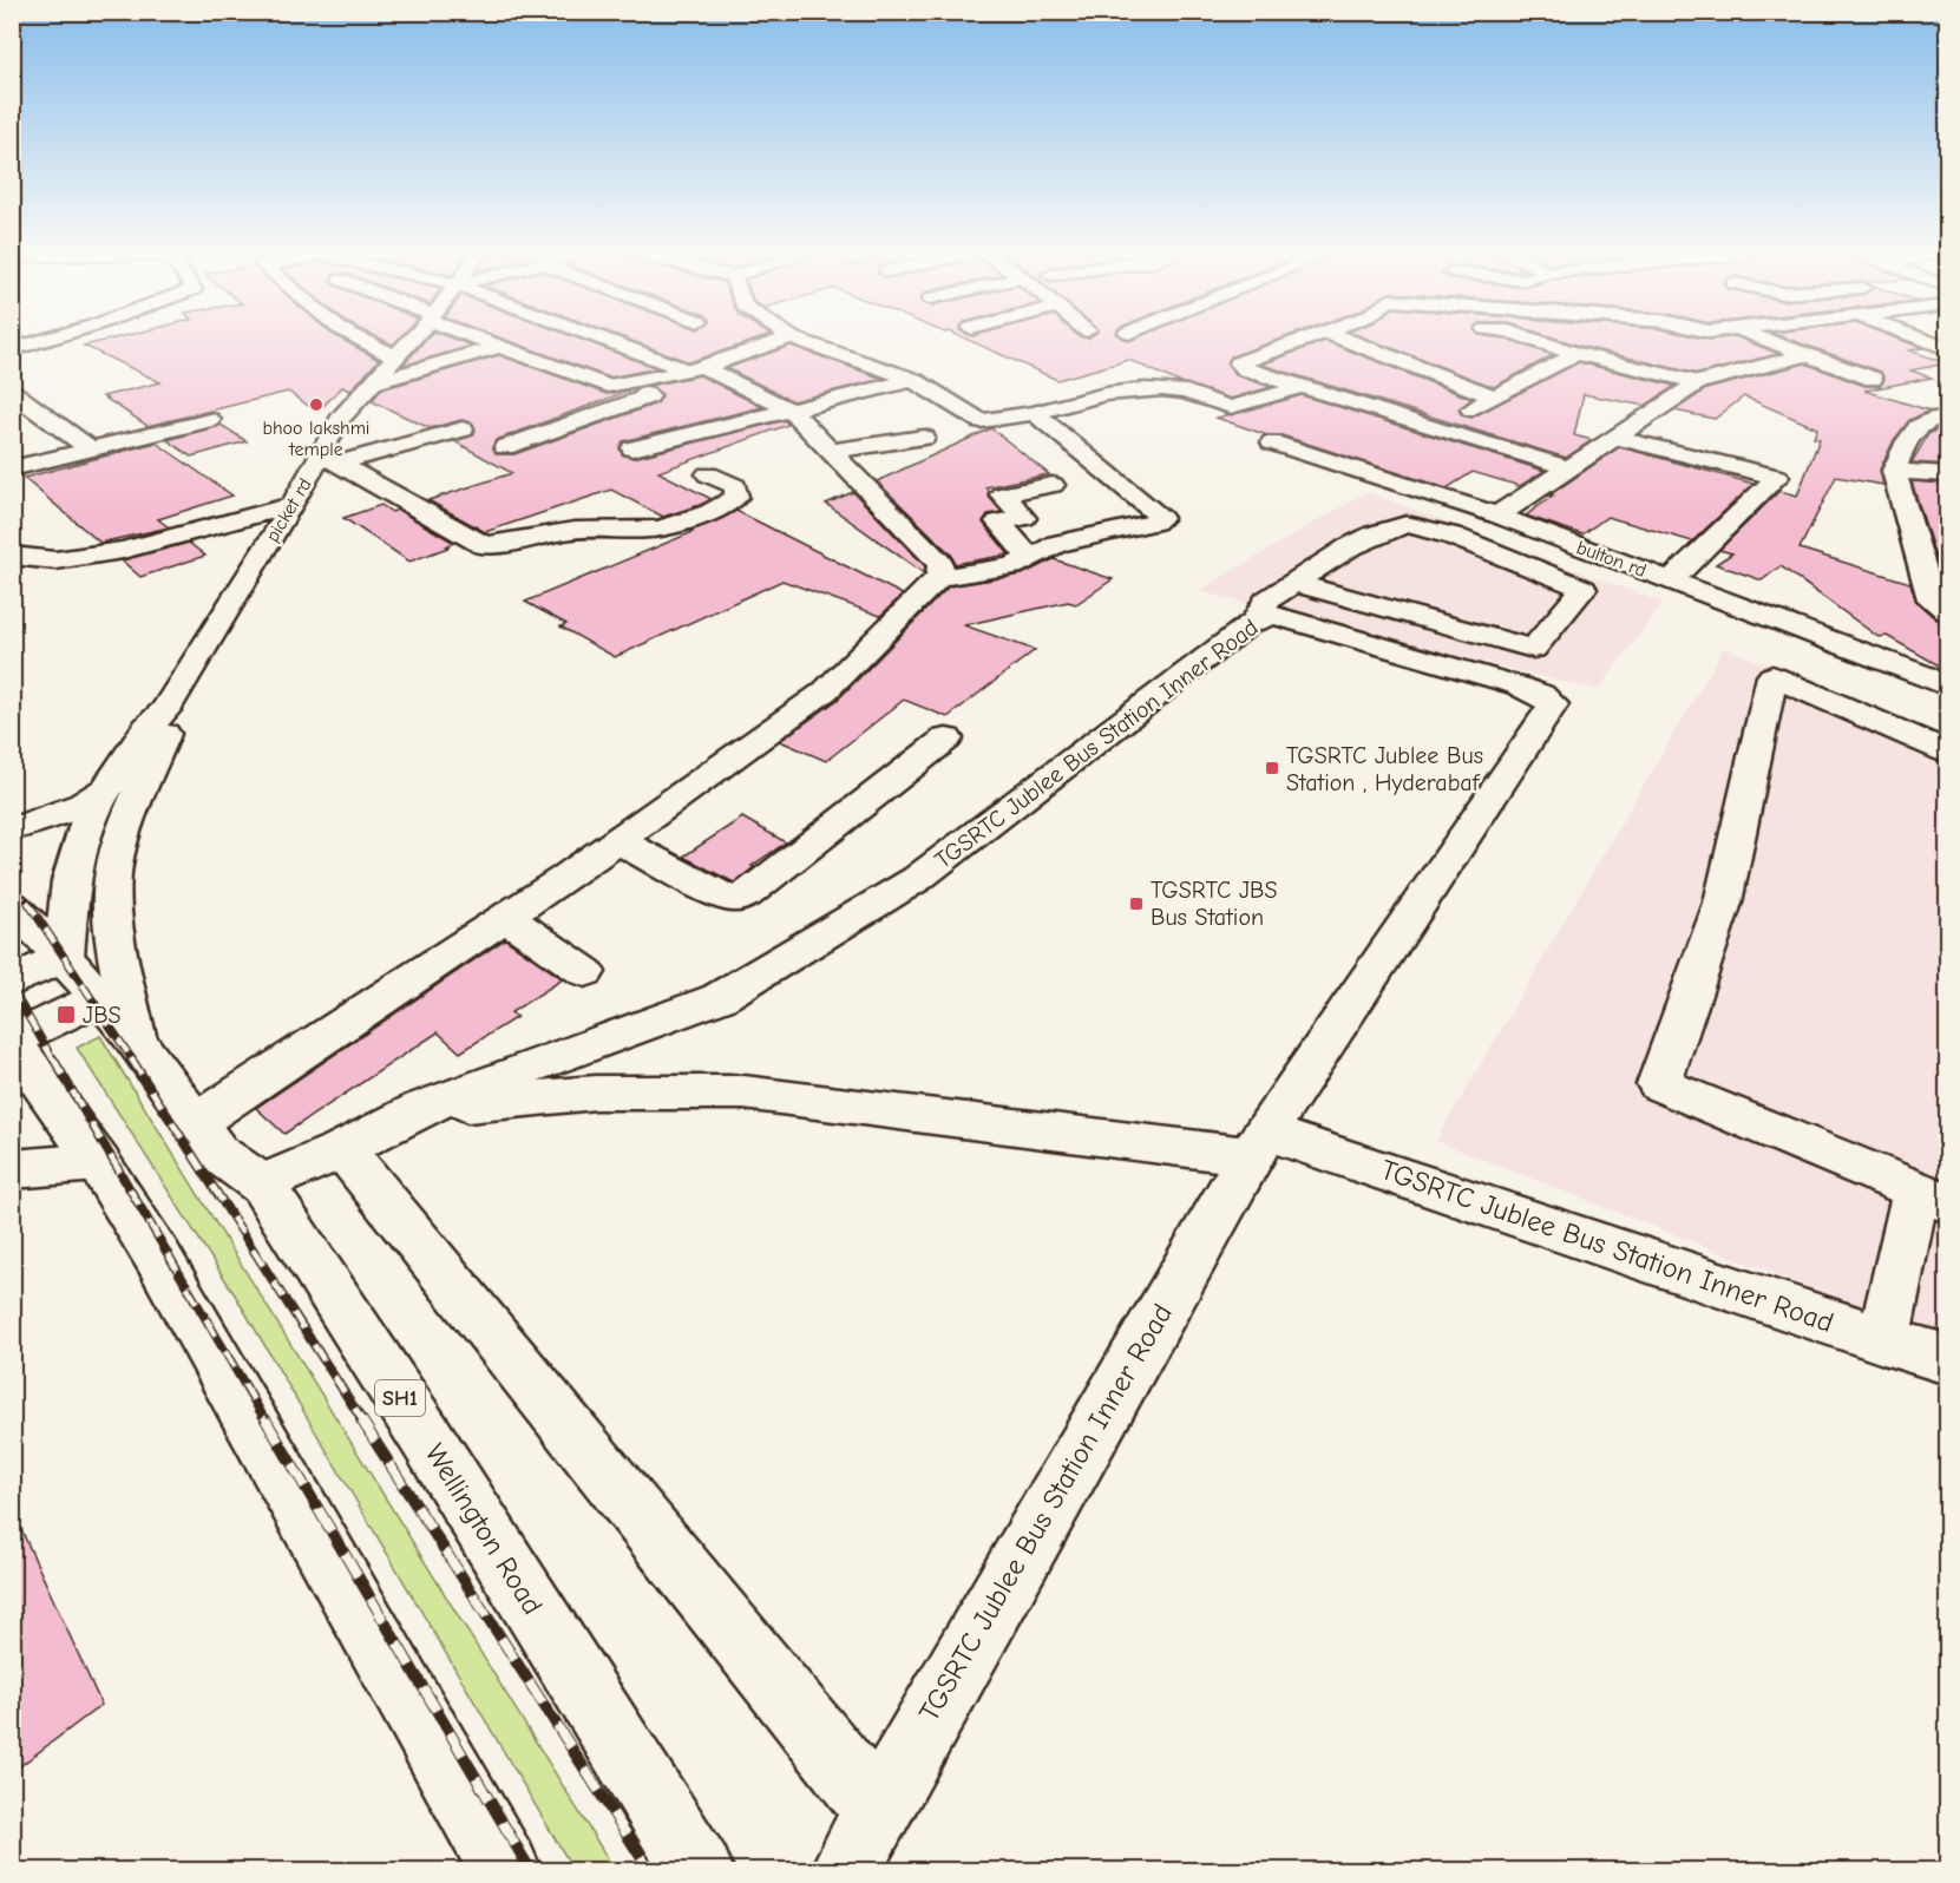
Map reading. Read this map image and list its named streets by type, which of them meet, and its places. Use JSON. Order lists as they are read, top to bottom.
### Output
{
  "streets": {
    "street": [
      "picket rd",
      "bulton rd",
      "TGSRTC Jublee Bus Station Inner Road",
      "SH1",
      "Wellington Road"
    ]
  },
  "crossings": [
    ["picket rd", "Wellington Road"],
    ["TGSRTC Jublee Bus Station Inner Road", "Wellington Road"]
  ],
  "places": {
    "other": ["bhoo lakshmi temple"],
    "transit": ["TGSRTC Jublee Bus Station , Hyderabaf", "TGSRTC JBS Bus Station", "JBS"]
  }
}
